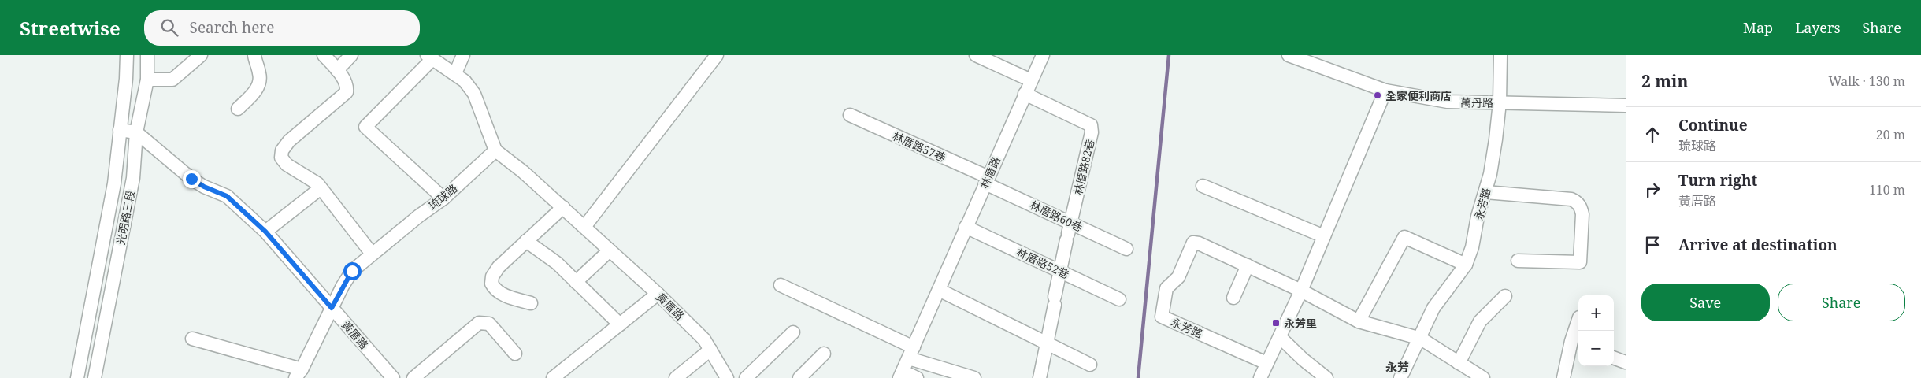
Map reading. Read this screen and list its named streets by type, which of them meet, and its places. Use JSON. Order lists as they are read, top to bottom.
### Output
{
  "streets": {
    "street": [
      "萬丹路",
      "林厝路57巷",
      "林厝路82巷",
      "林厝路",
      "琉球路",
      "永芳路",
      "林厝路60巷",
      "光明路三段",
      "林厝路52巷",
      "黃厝路"
    ]
  },
  "crossings": [
    ["萬丹路", "永芳路"],
    ["林厝路57巷", "林厝路"],
    ["林厝路57巷", "林厝路60巷"],
    ["林厝路82巷", "林厝路"],
    ["林厝路82巷", "林厝路60巷"],
    ["林厝路", "林厝路60巷"],
    ["林厝路", "林厝路52巷"],
    ["琉球路", "黃厝路"],
    ["光明路三段", "黃厝路"]
  ],
  "districts": ["永芳"],
  "places": {
    "other": ["全家便利商店"],
    "transit": ["永芳里"]
  },
  "page": {
    "header": "Streetwise",
    "search": "Search here",
    "nav": ["Map", "Layers", "Share"],
    "heading": ["2 min", "Walk · 130 m"],
    "list": [
      ["Continue", "琉球路", "20 m"],
      ["Turn right", "黃厝路", "110 m"],
      "Arrive at destination"
    ],
    "buttons": ["Save", "Share"],
    "map_buttons": ["+", "−"]
  }
}
